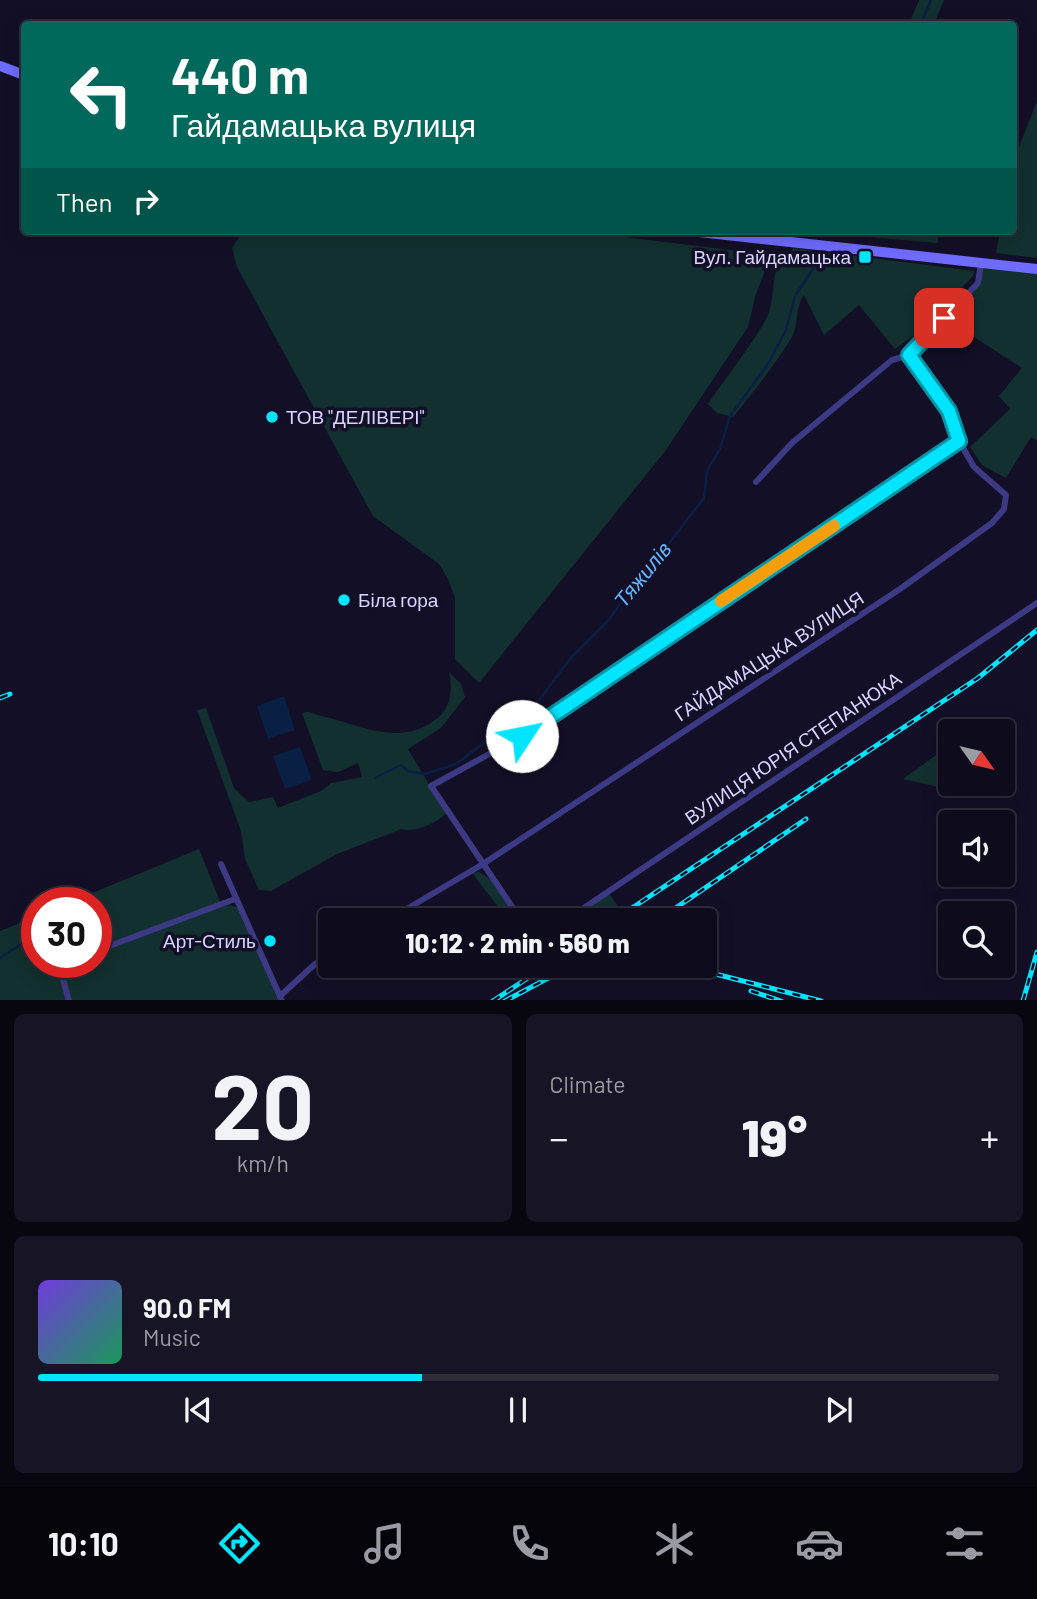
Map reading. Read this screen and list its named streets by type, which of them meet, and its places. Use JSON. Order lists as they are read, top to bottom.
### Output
{
  "streets": {
    "street": ["ГАЙДАМАЦЬКА ВУЛИЦЯ", "ВУЛИЦЯ ЮРІЯ СТЕПАНЮКА"]
  },
  "water": ["Тяжилів"],
  "places": {
    "transit": ["Вул. Гайдамацька"],
    "other": ["ТОВ \"ДЕЛІВЕРІ\"", "Біла гора", "Арт-Стиль"]
  },
  "north": "bottom right",
  "page": {
    "turn": ["440 m", "Гайдамацька вулиця"],
    "then": "Then",
    "limit": "30",
    "trip": "10:12 · 2 min · 560 m",
    "tile": [
      ["20", "km/h"],
      "Climate"
    ],
    "heat": ["−", "19°", "+"],
    "song": ["90.0 FM", "Music"],
    "tabs": "10:10"
  }
}
